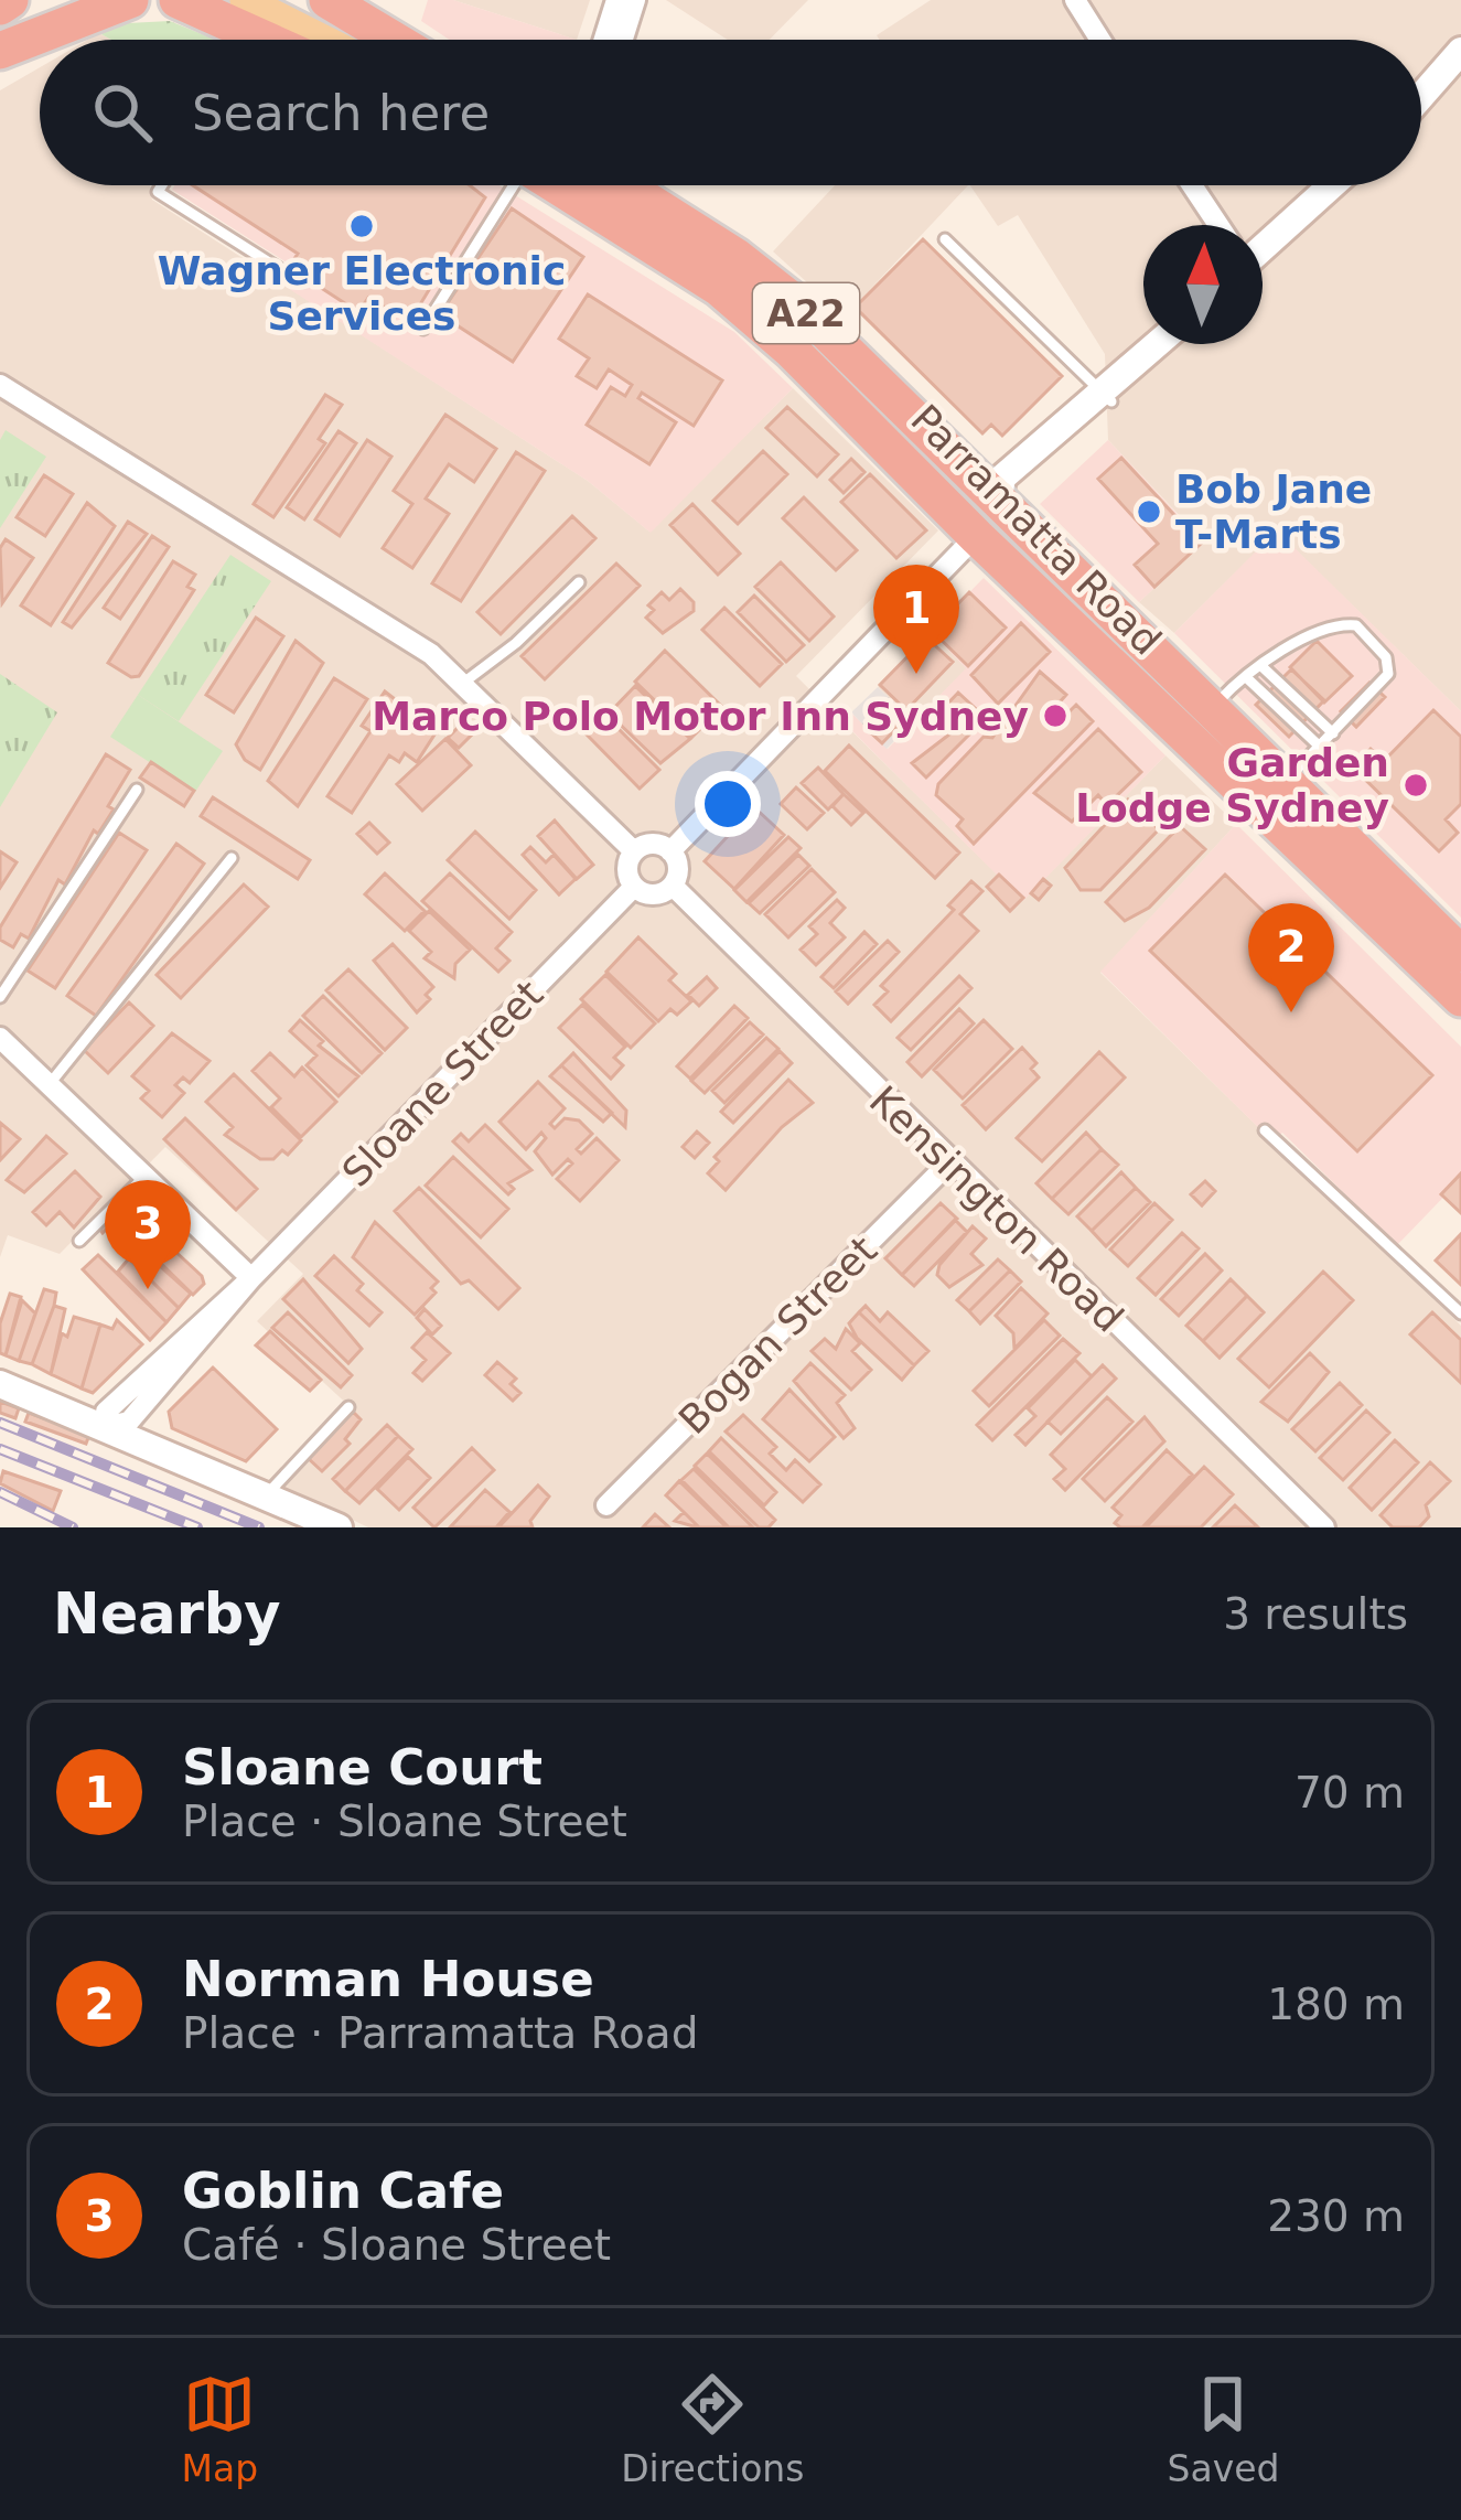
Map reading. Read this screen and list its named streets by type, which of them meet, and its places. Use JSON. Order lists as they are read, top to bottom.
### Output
{
  "streets": {
    "highway": ["A22", "Parramatta Road"],
    "street": ["Sloane Street", "Kensington Road", "Bogan Street"]
  },
  "crossings": [
    ["Sloane Street", "Kensington Road"],
    ["Kensington Road", "Bogan Street"]
  ],
  "places": [
    "Wagner Electronic Services",
    "Bob Jane T-Marts",
    "Marco Polo Motor Inn Sydney",
    "Garden Lodge Sydney"
  ],
  "north": "top",
  "page": {
    "search": "Search here",
    "pins": ["1", "2", "3"],
    "heading": ["Nearby", "3 results"],
    "list": [
      {
        "mark": "1",
        "name": "Sloane Court",
        "note": "Place · Sloane Street",
        "value": "70 m"
      },
      {
        "mark": "2",
        "name": "Norman House",
        "note": "Place · Parramatta Road",
        "value": "180 m"
      },
      {
        "mark": "3",
        "name": "Goblin Cafe",
        "note": "Café · Sloane Street",
        "value": "230 m"
      }
    ],
    "nav": ["Map", "Directions", "Saved"]
  }
}
